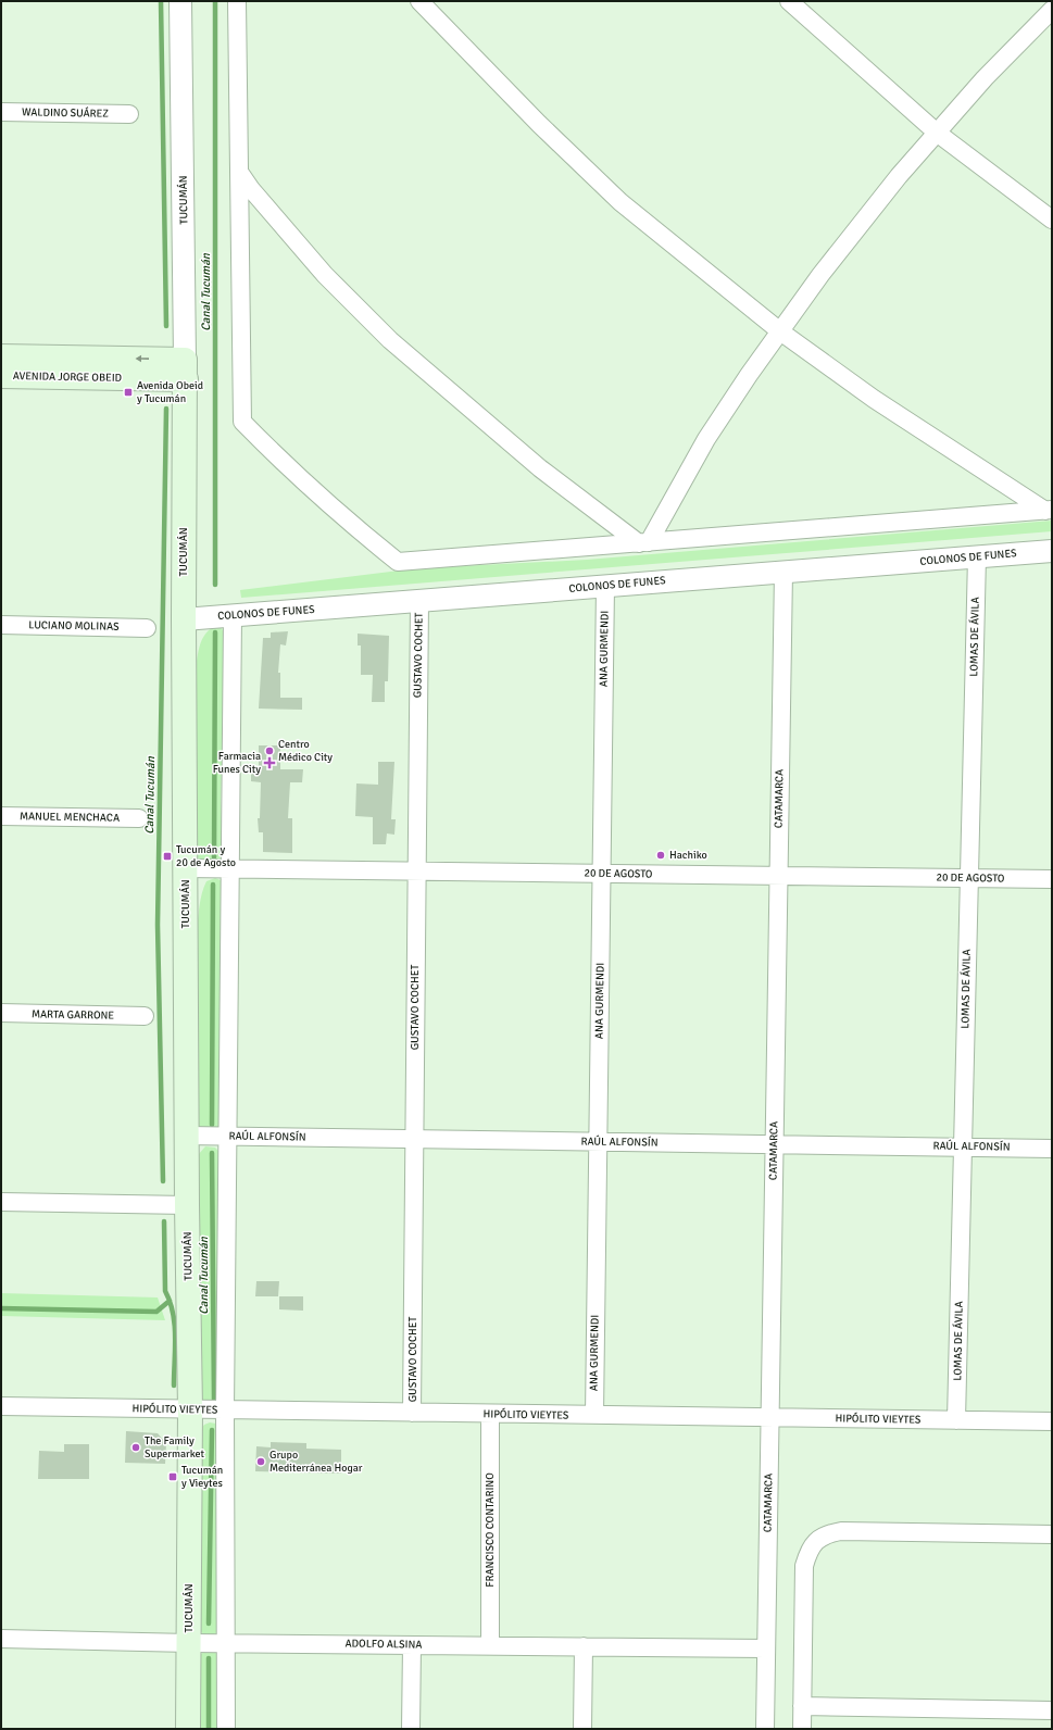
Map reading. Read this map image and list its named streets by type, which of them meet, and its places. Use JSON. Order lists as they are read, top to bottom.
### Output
{
  "streets": {
    "main road": ["TUCUMÁN", "AVENIDA JORGE OBEID"],
    "street": [
      "WALDINO SUÁREZ",
      "COLONOS DE FUNES",
      "LUCIANO MOLINAS",
      "LOMAS DE ÁVILA",
      "ANA GURMENDI",
      "GUSTAVO COCHET",
      "CATAMARCA",
      "MANUEL MENCHACA",
      "20 DE AGOSTO",
      "MARTA GARRONE",
      "RAÚL ALFONSÍN",
      "HIPÓLITO VIEYTES",
      "FRANCISCO CONTARINO",
      "ADOLFO ALSINA"
    ]
  },
  "crossings": [
    ["TUCUMÁN", "AVENIDA JORGE OBEID"],
    ["TUCUMÁN", "COLONOS DE FUNES"],
    ["TUCUMÁN", "20 DE AGOSTO"],
    ["TUCUMÁN", "RAÚL ALFONSÍN"],
    ["TUCUMÁN", "HIPÓLITO VIEYTES"],
    ["TUCUMÁN", "ADOLFO ALSINA"],
    ["COLONOS DE FUNES", "LOMAS DE ÁVILA"],
    ["COLONOS DE FUNES", "ANA GURMENDI"],
    ["COLONOS DE FUNES", "GUSTAVO COCHET"],
    ["COLONOS DE FUNES", "CATAMARCA"],
    ["LOMAS DE ÁVILA", "20 DE AGOSTO"],
    ["LOMAS DE ÁVILA", "RAÚL ALFONSÍN"],
    ["LOMAS DE ÁVILA", "HIPÓLITO VIEYTES"],
    ["ANA GURMENDI", "20 DE AGOSTO"],
    ["ANA GURMENDI", "RAÚL ALFONSÍN"],
    ["ANA GURMENDI", "HIPÓLITO VIEYTES"],
    ["GUSTAVO COCHET", "20 DE AGOSTO"],
    ["GUSTAVO COCHET", "RAÚL ALFONSÍN"],
    ["GUSTAVO COCHET", "HIPÓLITO VIEYTES"],
    ["CATAMARCA", "20 DE AGOSTO"],
    ["CATAMARCA", "RAÚL ALFONSÍN"],
    ["CATAMARCA", "HIPÓLITO VIEYTES"],
    ["CATAMARCA", "ADOLFO ALSINA"],
    ["HIPÓLITO VIEYTES", "FRANCISCO CONTARINO"],
    ["FRANCISCO CONTARINO", "ADOLFO ALSINA"]
  ],
  "water": ["Canal Tucumán"],
  "places": {
    "transit": ["Avenida Obeid y Tucumán", "Tucumán y 20 de Agosto", "Tucumán y Vieytes"],
    "other": [
      "Centro Médico City",
      "Hachiko",
      "The Family Supermarket",
      "Grupo Mediterránea Hogar"
    ],
    "health": ["Farmacia Funes City"]
  }
}
